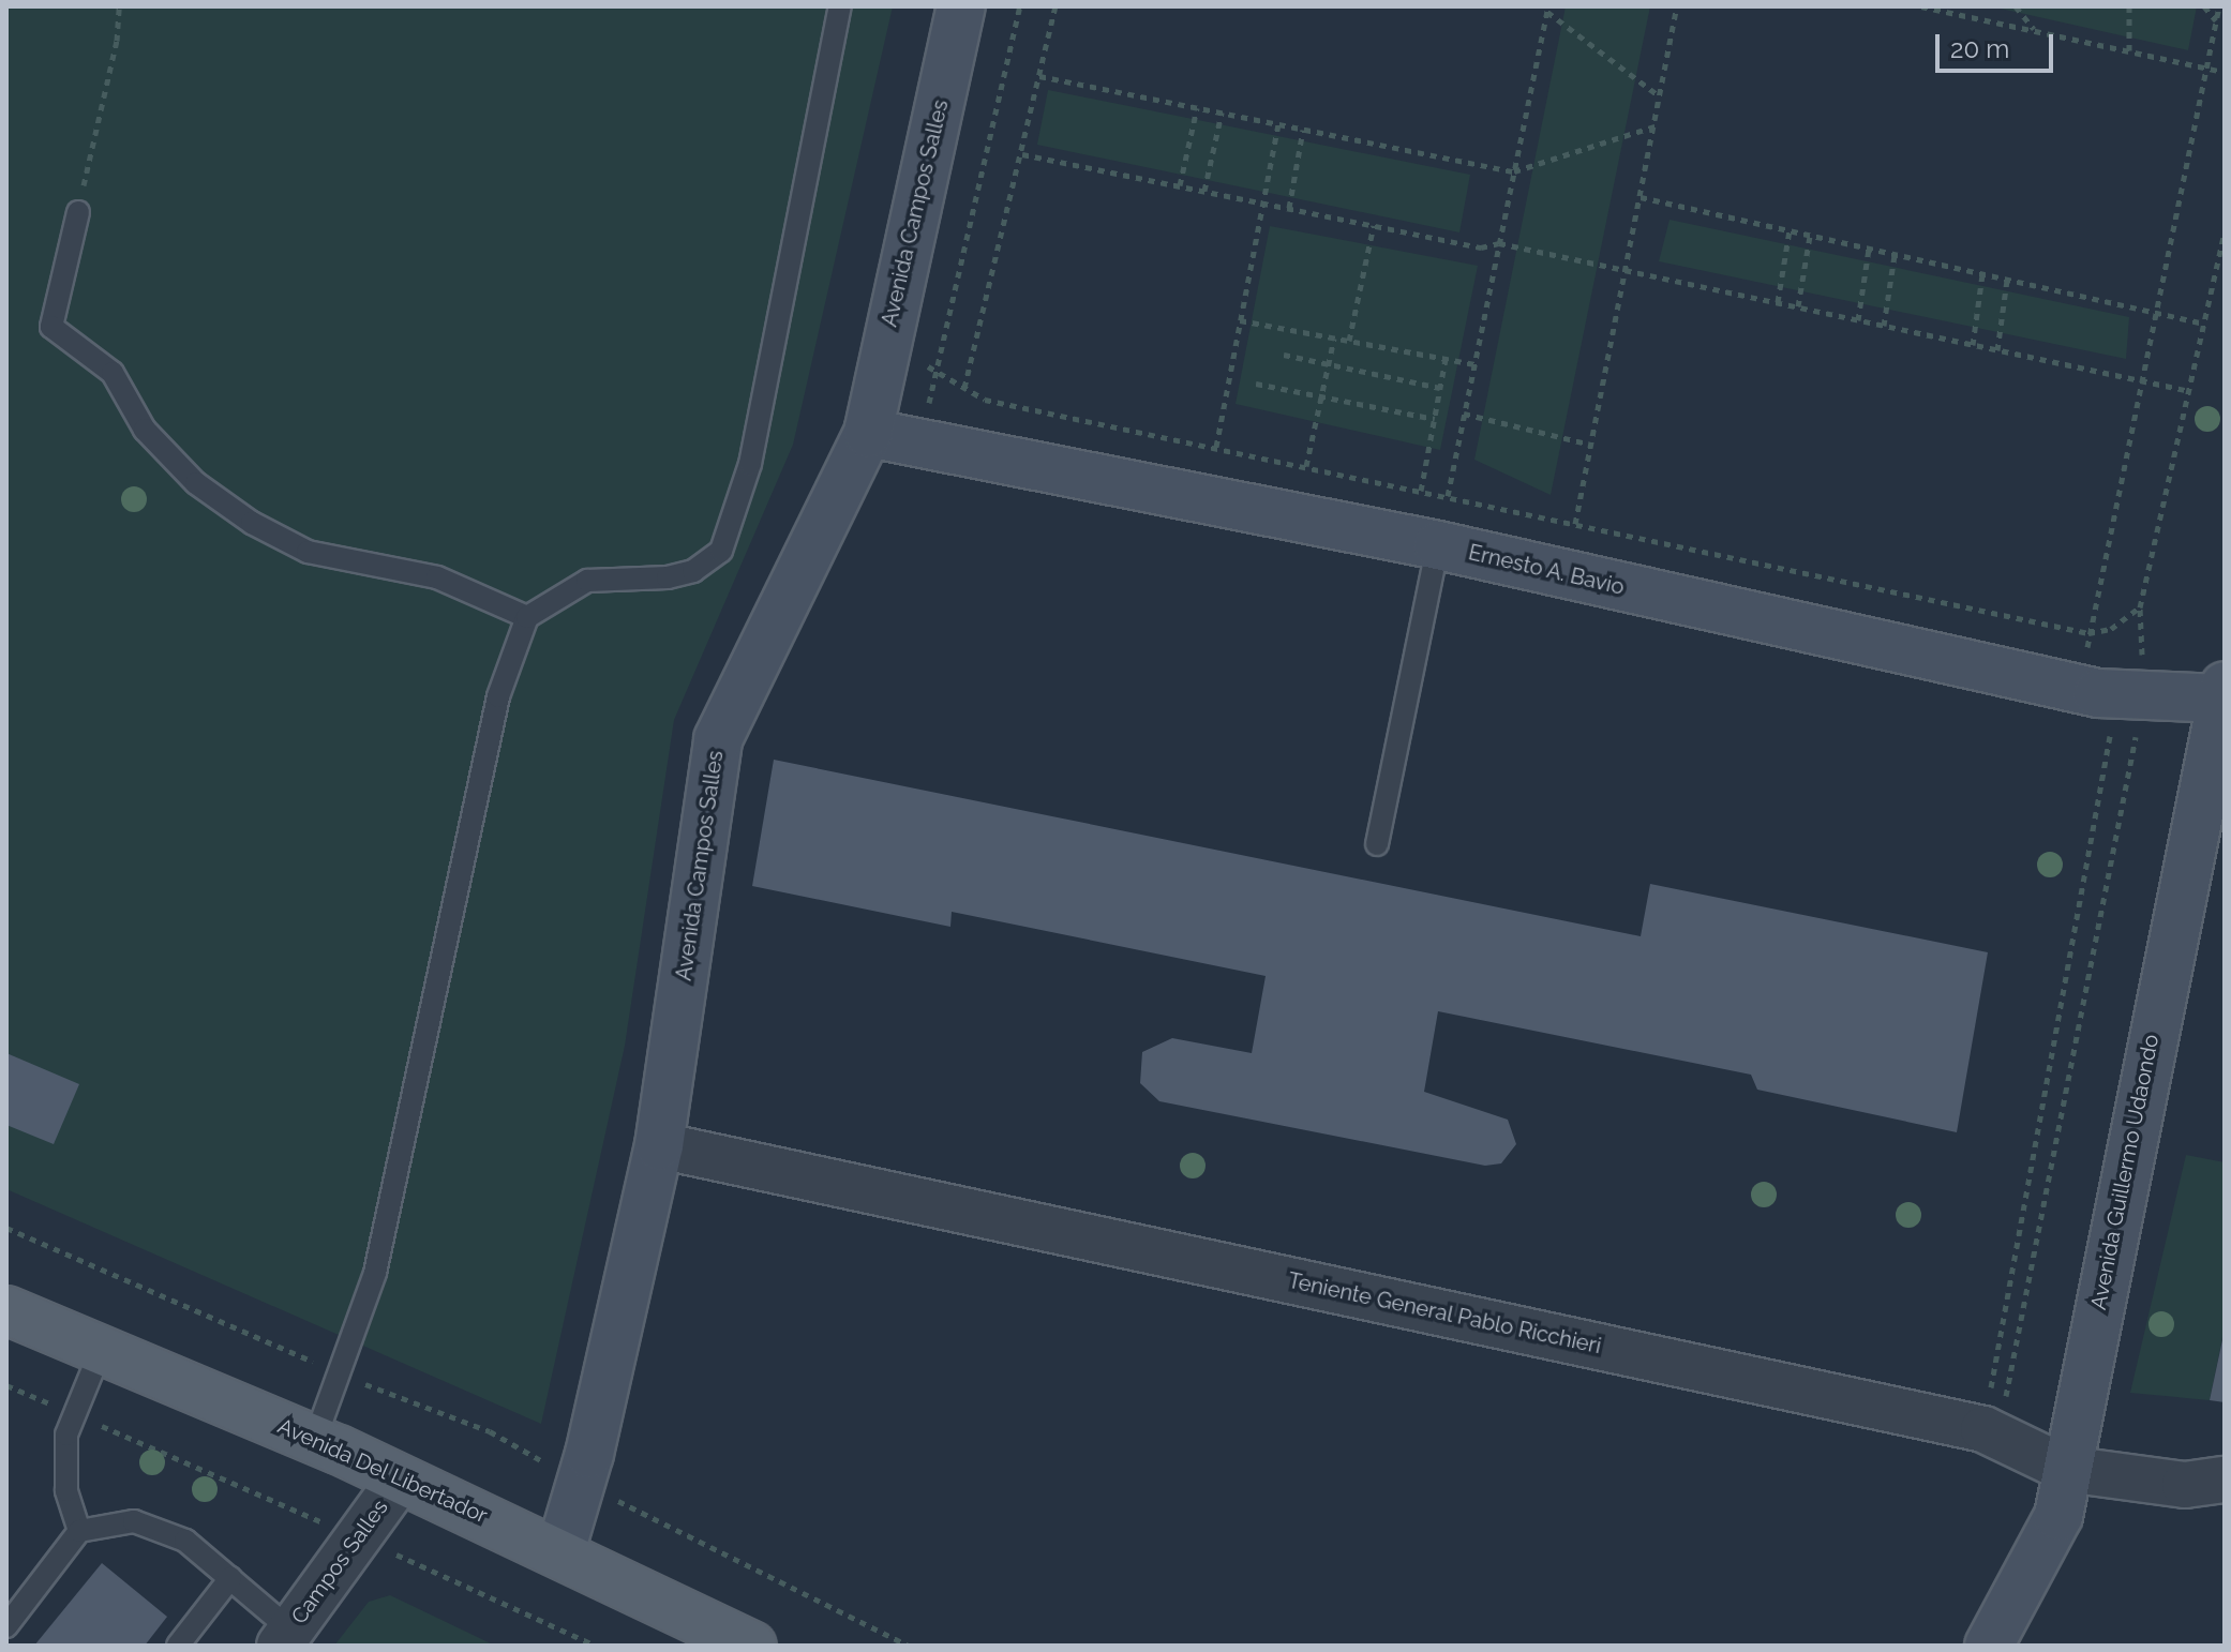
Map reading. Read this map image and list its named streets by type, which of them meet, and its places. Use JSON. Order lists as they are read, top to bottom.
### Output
{
  "streets": {
    "main road": [
      "Avenida Campos Salles",
      "Ernesto A. Bavio",
      "Avenida Guillermo Udaondo",
      "Avenida Del Libertador"
    ],
    "street": ["Teniente General Pablo Ricchieri", "Campos Salles"]
  },
  "crossings": [
    ["Avenida Campos Salles", "Ernesto A. Bavio"],
    ["Avenida Campos Salles", "Teniente General Pablo Ricchieri"],
    ["Avenida Campos Salles", "Avenida Del Libertador"],
    ["Ernesto A. Bavio", "Avenida Guillermo Udaondo"],
    ["Avenida Guillermo Udaondo", "Teniente General Pablo Ricchieri"],
    ["Avenida Del Libertador", "Campos Salles"]
  ],
  "scale_bar": "20 m"
}
